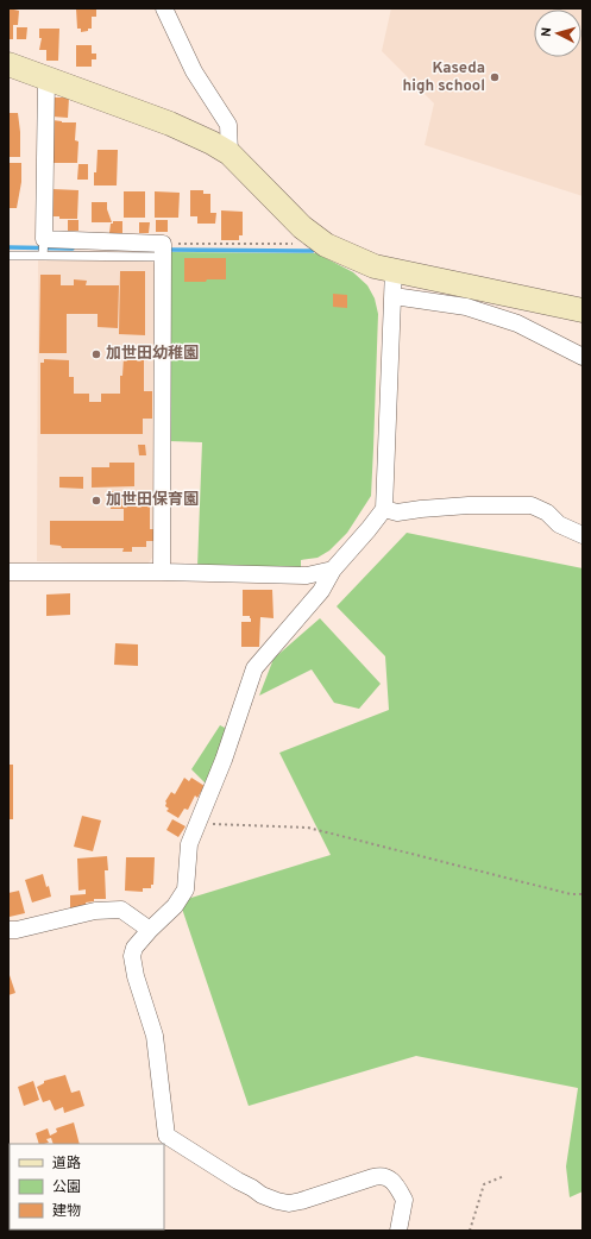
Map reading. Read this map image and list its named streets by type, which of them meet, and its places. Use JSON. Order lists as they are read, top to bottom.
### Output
{
  "places": ["Kaseda high school", "加世田幼稚園", "加世田保育園"],
  "legend": ["道路", "公園", "建物"],
  "north": "left"
}
